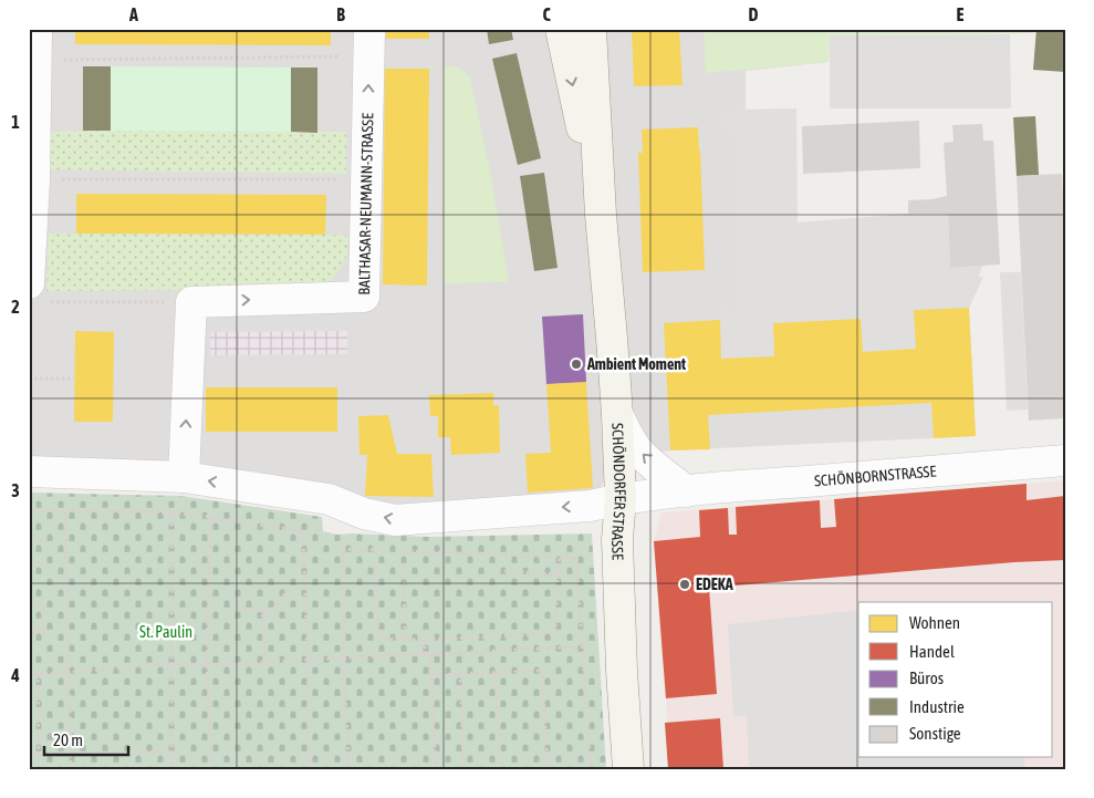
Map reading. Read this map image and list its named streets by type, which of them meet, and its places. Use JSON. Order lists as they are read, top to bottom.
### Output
{
  "streets": {
    "main road": ["SCHÖNDORFER STRASSE"],
    "street": ["BALTHASAR-NEUMANN-STRASSE", "SCHÖNBORNSTRASSE"]
  },
  "crossings": [
    ["SCHÖNBORNSTRASSE", "SCHÖNDORFER STRASSE"]
  ],
  "parks": ["St. Paulin"],
  "places": ["Ambient Moment", "EDEKA"],
  "legend": [
    "Wohnen",
    "Handel",
    "Büros",
    "Industrie",
    "Sonstige"
  ],
  "scale_bar": "20 m",
  "grid": {
    "columns": [
      "A",
      "B",
      "C",
      "D",
      "E"
    ],
    "rows": [
      "1",
      "2",
      "3",
      "4"
    ]
  }
}
